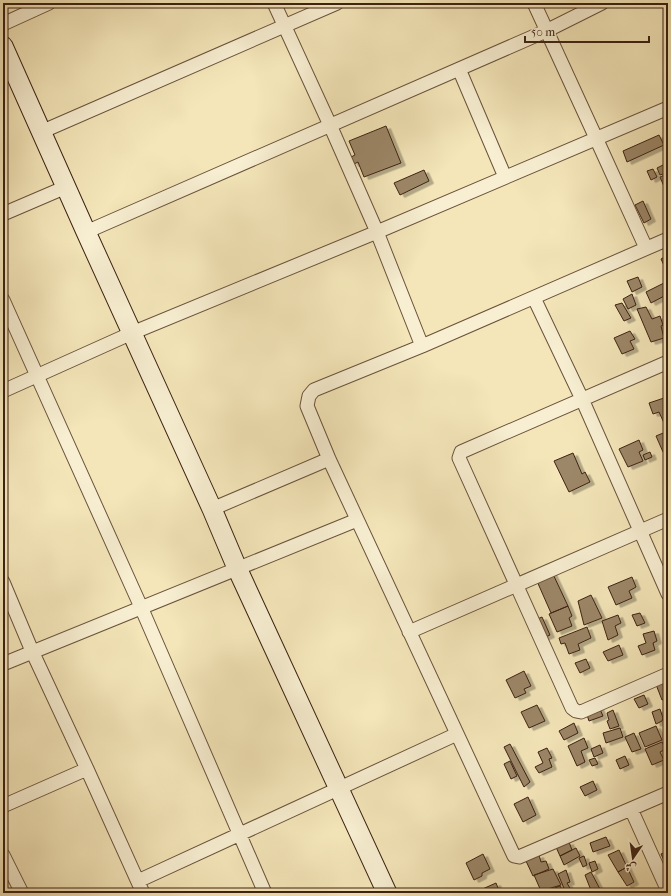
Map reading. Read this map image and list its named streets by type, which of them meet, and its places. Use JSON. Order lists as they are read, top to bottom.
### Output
{
  "scale_bar": "50 m",
  "north": "bottom"
}
